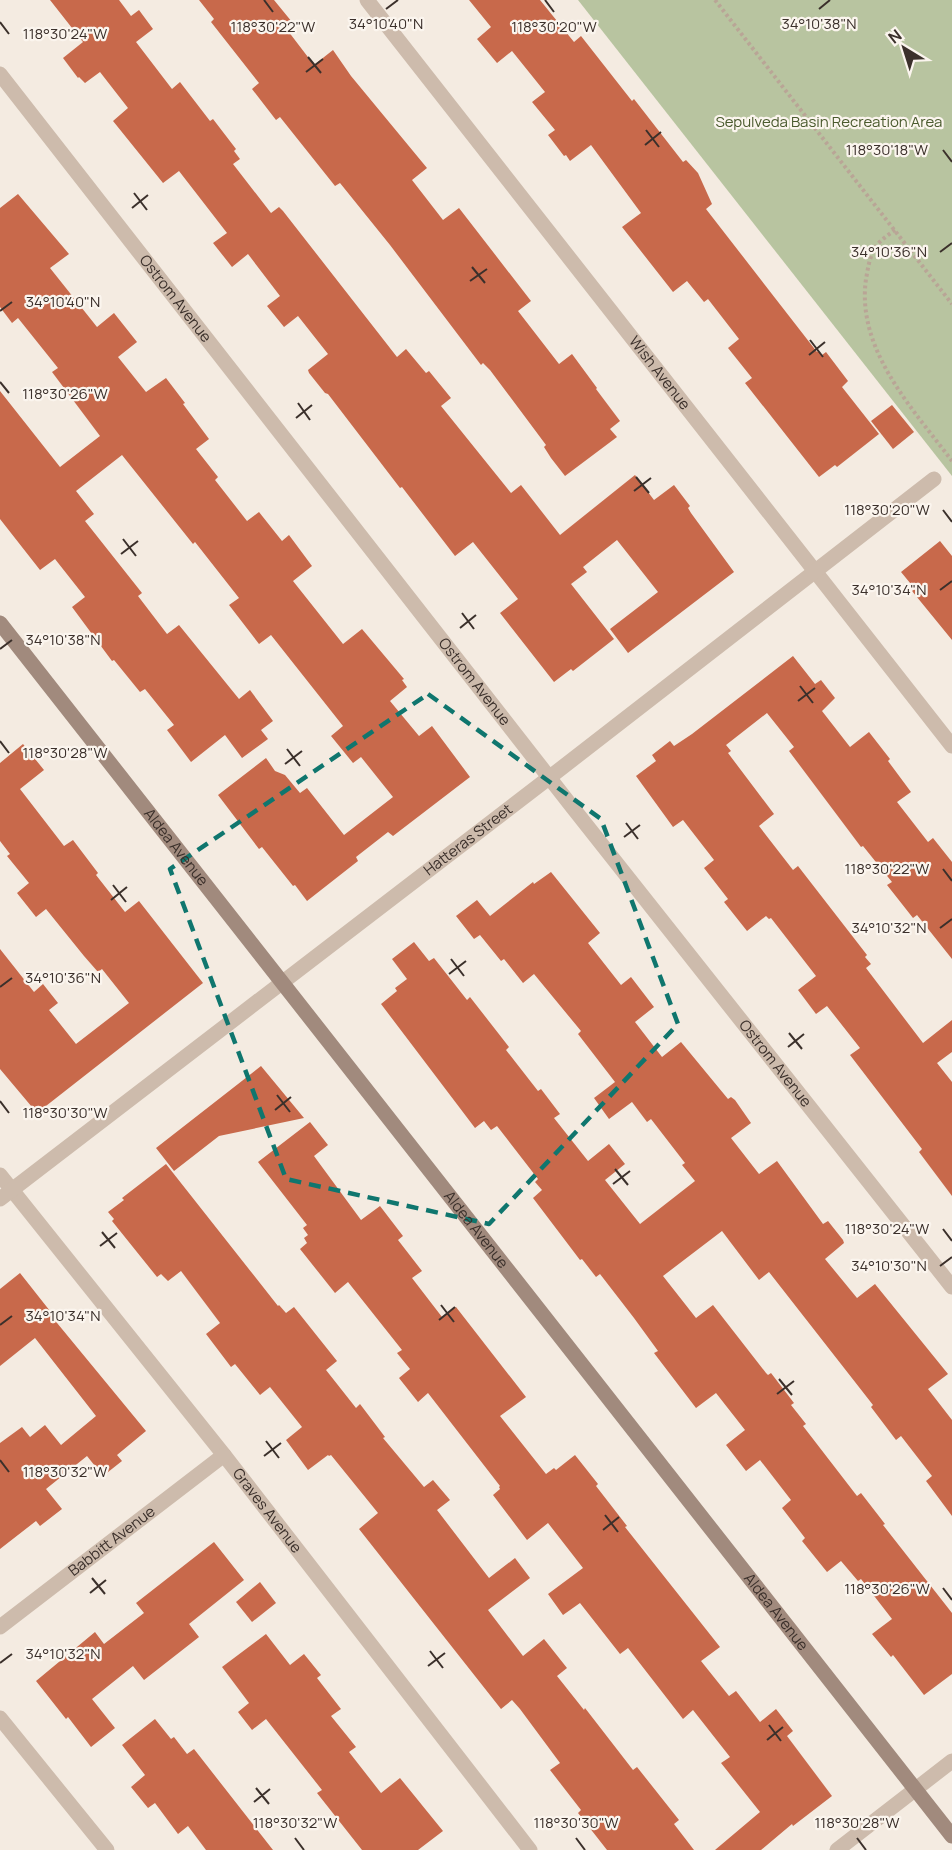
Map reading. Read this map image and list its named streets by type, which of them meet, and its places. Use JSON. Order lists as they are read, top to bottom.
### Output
{
  "streets": {
    "street": [
      "Ostrom Avenue",
      "Wish Avenue",
      "Hatteras Street",
      "Aldea Avenue",
      "Graves Avenue",
      "Babbitt Avenue"
    ]
  },
  "crossings": [
    ["Ostrom Avenue", "Hatteras Street"],
    ["Wish Avenue", "Hatteras Street"],
    ["Hatteras Street", "Aldea Avenue"],
    ["Hatteras Street", "Graves Avenue"],
    ["Graves Avenue", "Babbitt Avenue"]
  ],
  "parks": ["Sepulveda Basin Recreation Area"],
  "north": "top left",
  "coordinates": [
    "34°10'40\"N",
    "34°10'38\"N",
    "118°30'22\"W",
    "118°30'20\"W",
    "118°30'24\"W",
    "118°30'18\"W",
    "34°10'36\"N",
    "118°30'26\"W",
    "34°10'34\"N",
    "118°30'28\"W",
    "34°10'32\"N",
    "118°30'30\"W",
    "34°10'30\"N",
    "118°30'32\"W"
  ]
}
